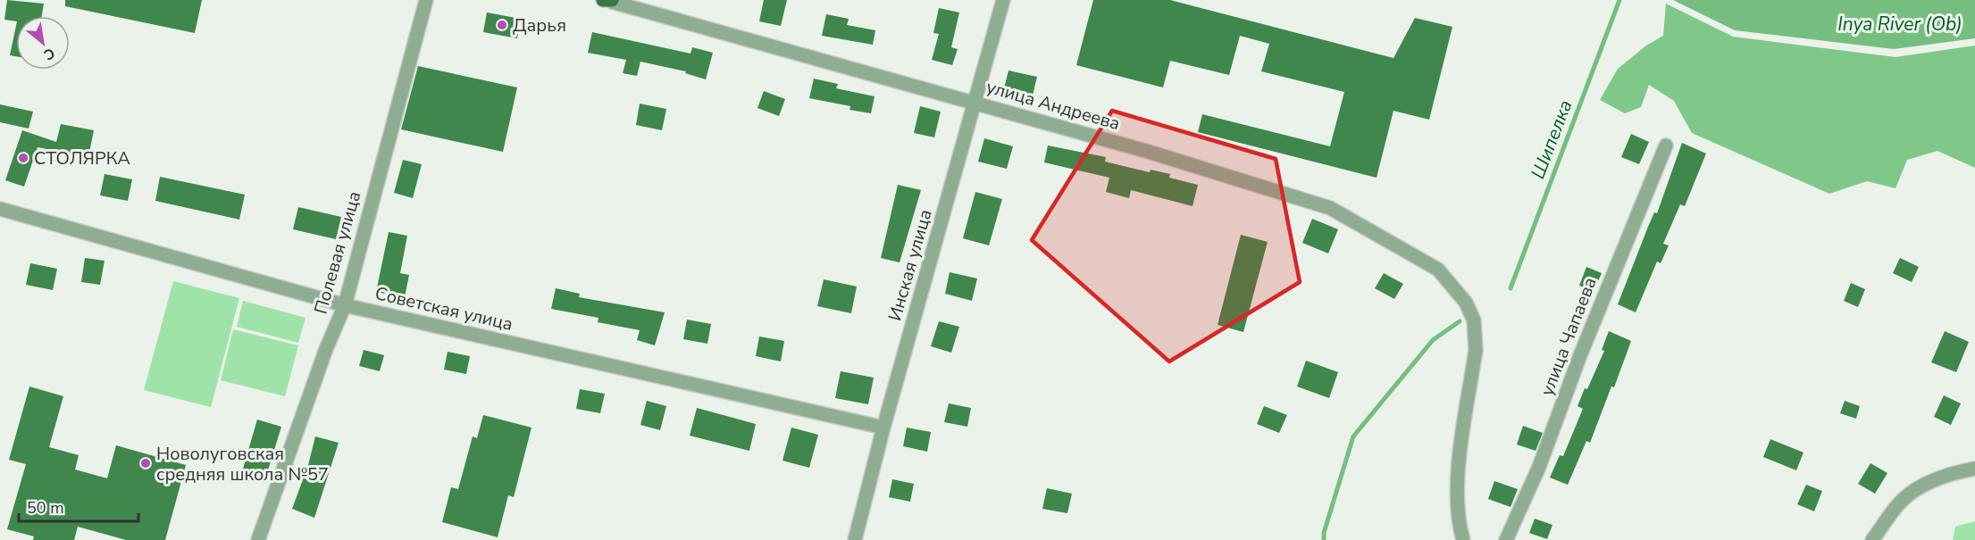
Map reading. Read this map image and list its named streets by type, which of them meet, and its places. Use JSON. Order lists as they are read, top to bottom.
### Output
{
  "streets": {
    "street": [
      "улица Андреева",
      "Полевая улица",
      "Инская улица",
      "Советская улица",
      "улица Чапаева"
    ]
  },
  "crossings": [
    ["улица Андреева", "Инская улица"],
    ["Полевая улица", "Советская улица"],
    ["Инская улица", "Советская улица"]
  ],
  "water": ["Inya River (Ob)", "Шипелка"],
  "places": ["Дарья", "СТОЛЯРКА", "Новолуговская средняя школа №57"],
  "scale_bar": "50 m",
  "north": "bottom right"
}
